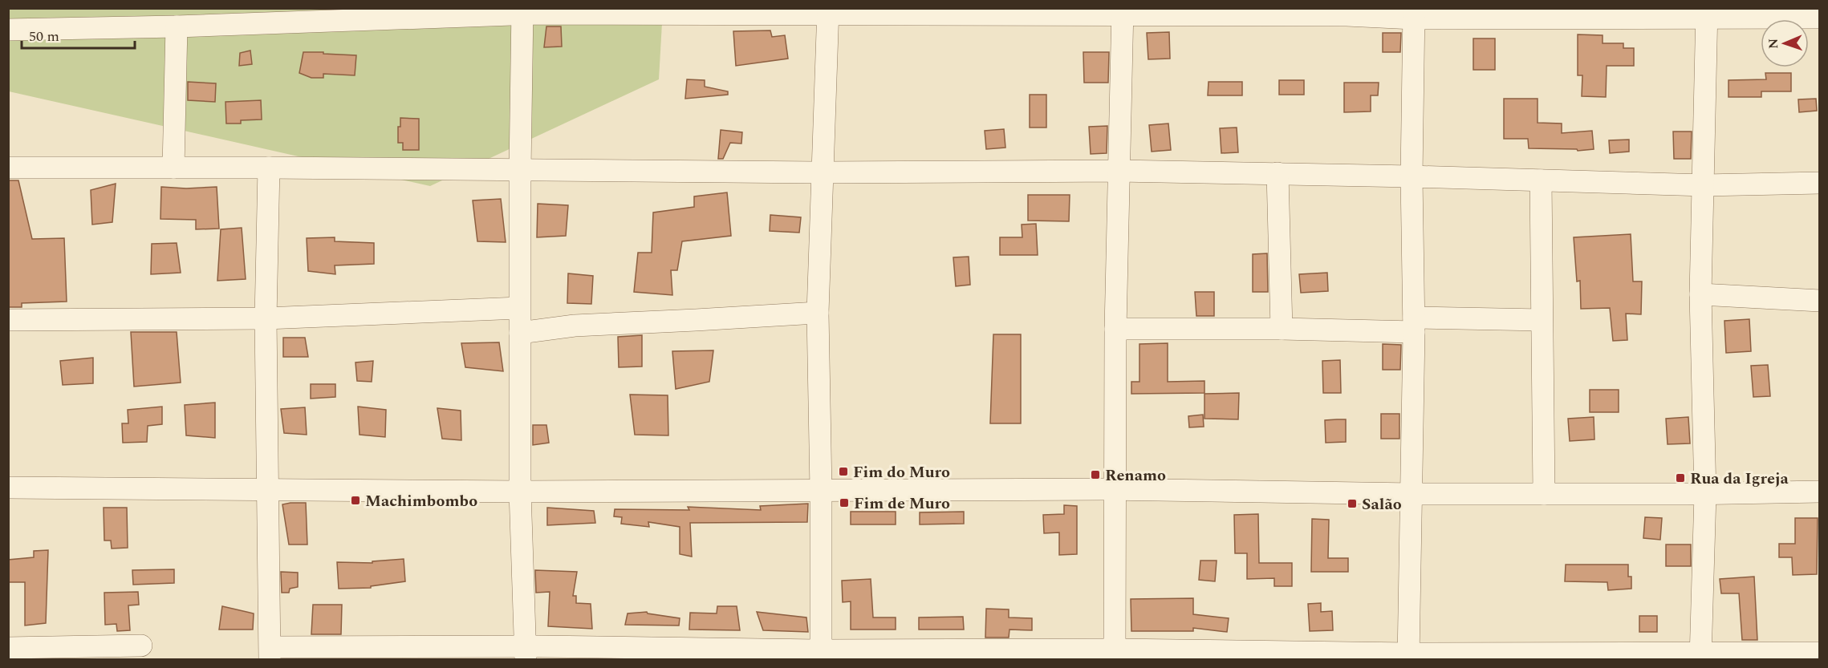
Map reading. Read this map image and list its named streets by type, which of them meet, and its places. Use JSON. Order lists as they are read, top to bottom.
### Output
{
  "places": {
    "transit": [
      "Fim do Muro",
      "Renamo",
      "Rua da Igreja",
      "Machimbombo",
      "Fim de Muro",
      "Salão"
    ]
  },
  "scale_bar": "50 m",
  "north": "left"
}
